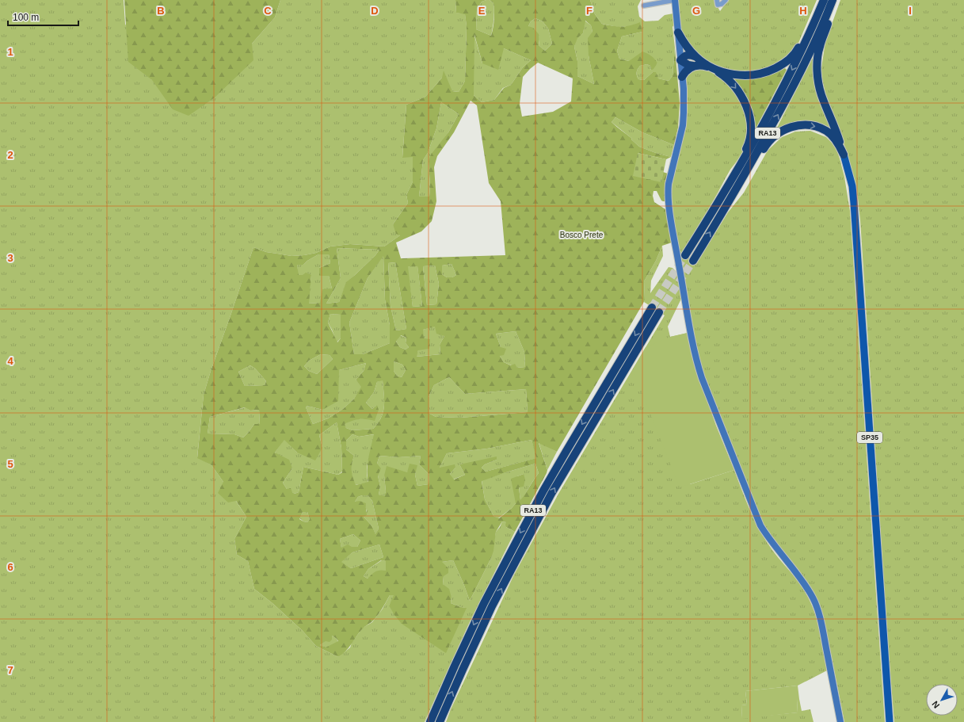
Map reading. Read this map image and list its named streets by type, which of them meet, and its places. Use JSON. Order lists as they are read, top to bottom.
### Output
{
  "streets": {
    "highway": ["RA13"],
    "main road": ["SP35"]
  },
  "parks": ["Bosco Prete"],
  "scale_bar": "100 m",
  "north": "bottom left",
  "grid": {
    "columns": [
      "B",
      "C",
      "D",
      "E",
      "F",
      "G",
      "H",
      "I"
    ],
    "rows": [
      "1",
      "2",
      "3",
      "4",
      "5",
      "6",
      "7"
    ]
  }
}
